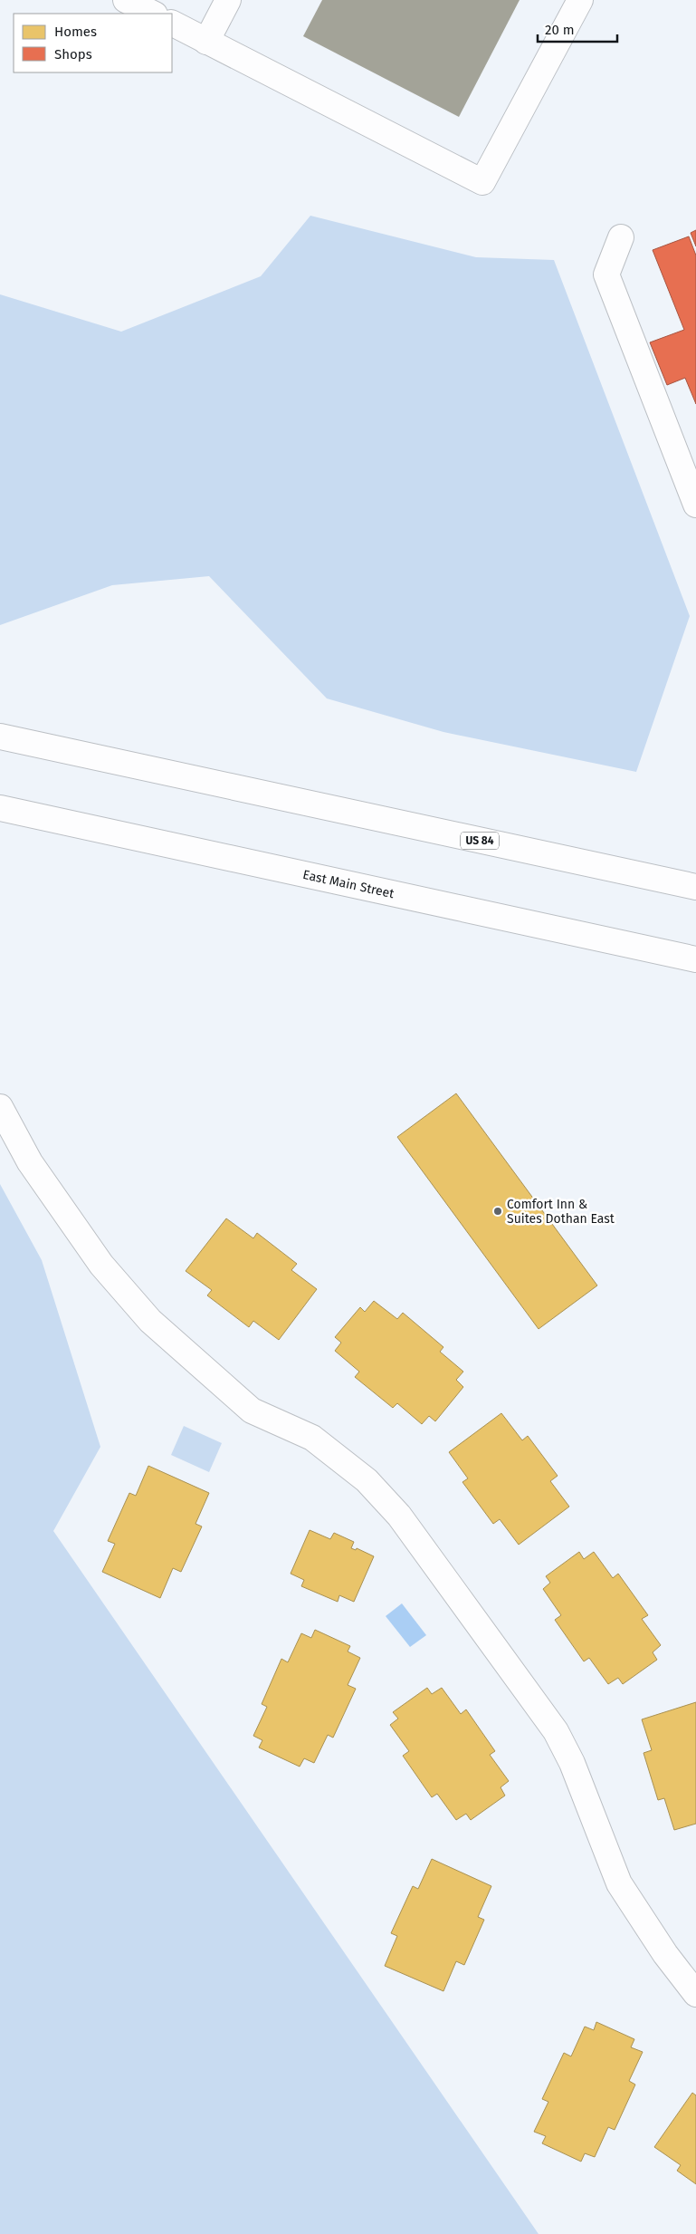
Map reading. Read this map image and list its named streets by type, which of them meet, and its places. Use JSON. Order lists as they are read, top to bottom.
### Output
{
  "streets": {
    "main road": ["US 84", "East Main Street"]
  },
  "places": ["Comfort Inn & Suites Dothan East"],
  "legend": ["Homes", "Shops"],
  "scale_bar": "20 m"
}
